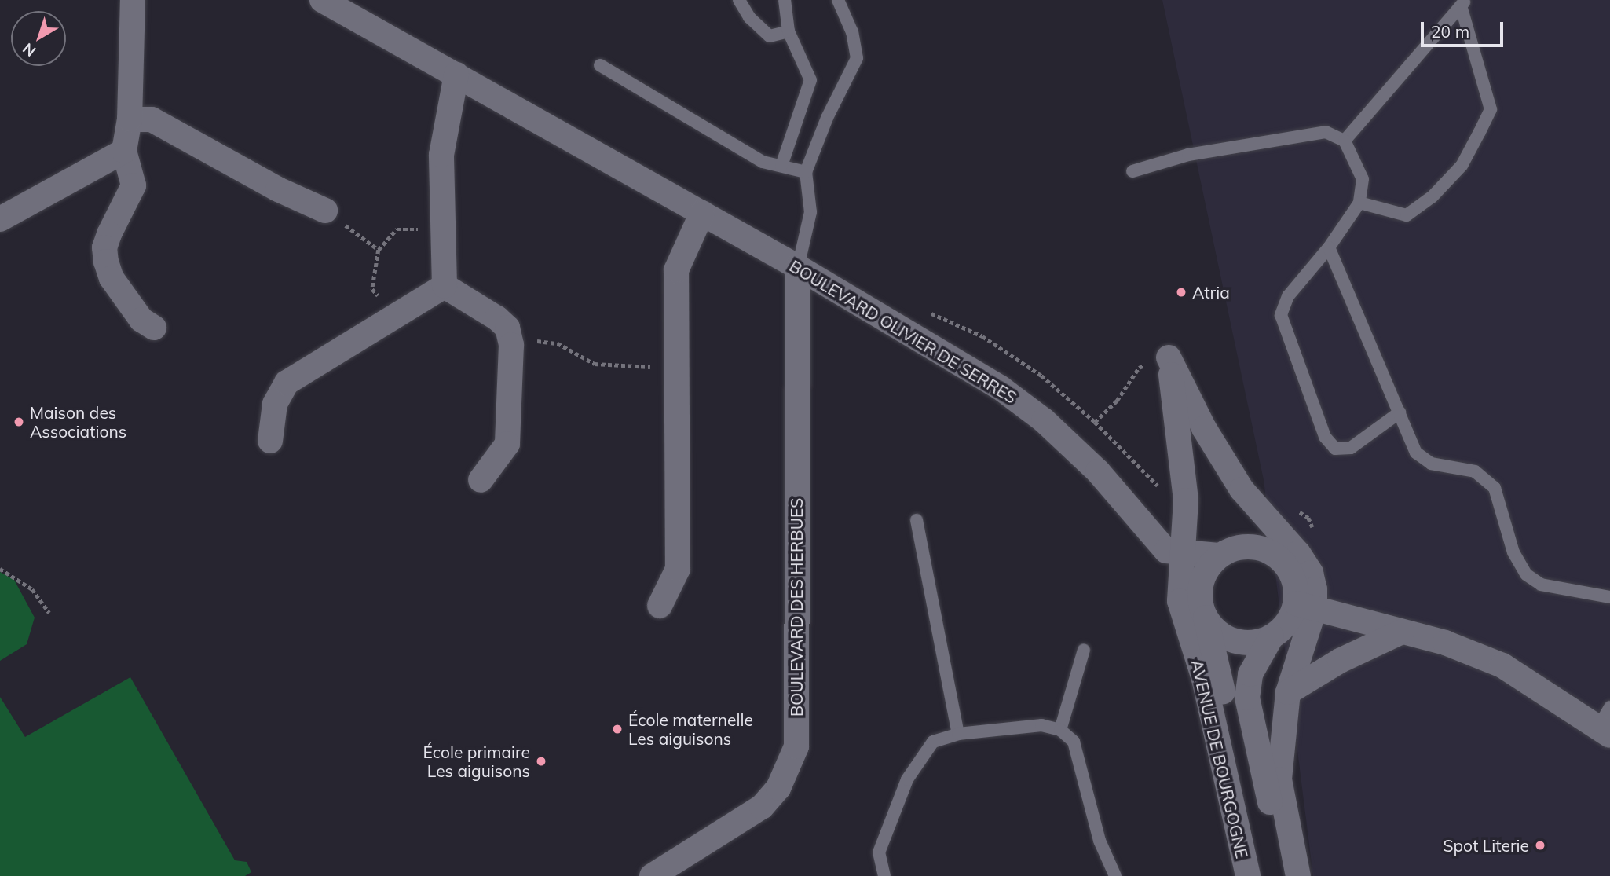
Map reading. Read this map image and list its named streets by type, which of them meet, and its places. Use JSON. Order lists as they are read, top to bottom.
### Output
{
  "streets": {
    "street": ["BOULEVARD OLIVIER DE SERRES", "BOULEVARD DES HERBUES", "AVENUE DE BOURGOGNE"]
  },
  "crossings": [
    ["BOULEVARD OLIVIER DE SERRES", "BOULEVARD DES HERBUES"],
    ["BOULEVARD OLIVIER DE SERRES", "AVENUE DE BOURGOGNE"]
  ],
  "places": [
    "Atria",
    "Maison des Associations",
    "École maternelle Les aiguisons",
    "École primaire Les aiguisons",
    "Spot Literie"
  ],
  "scale_bar": "20 m",
  "north": "bottom left"
}
